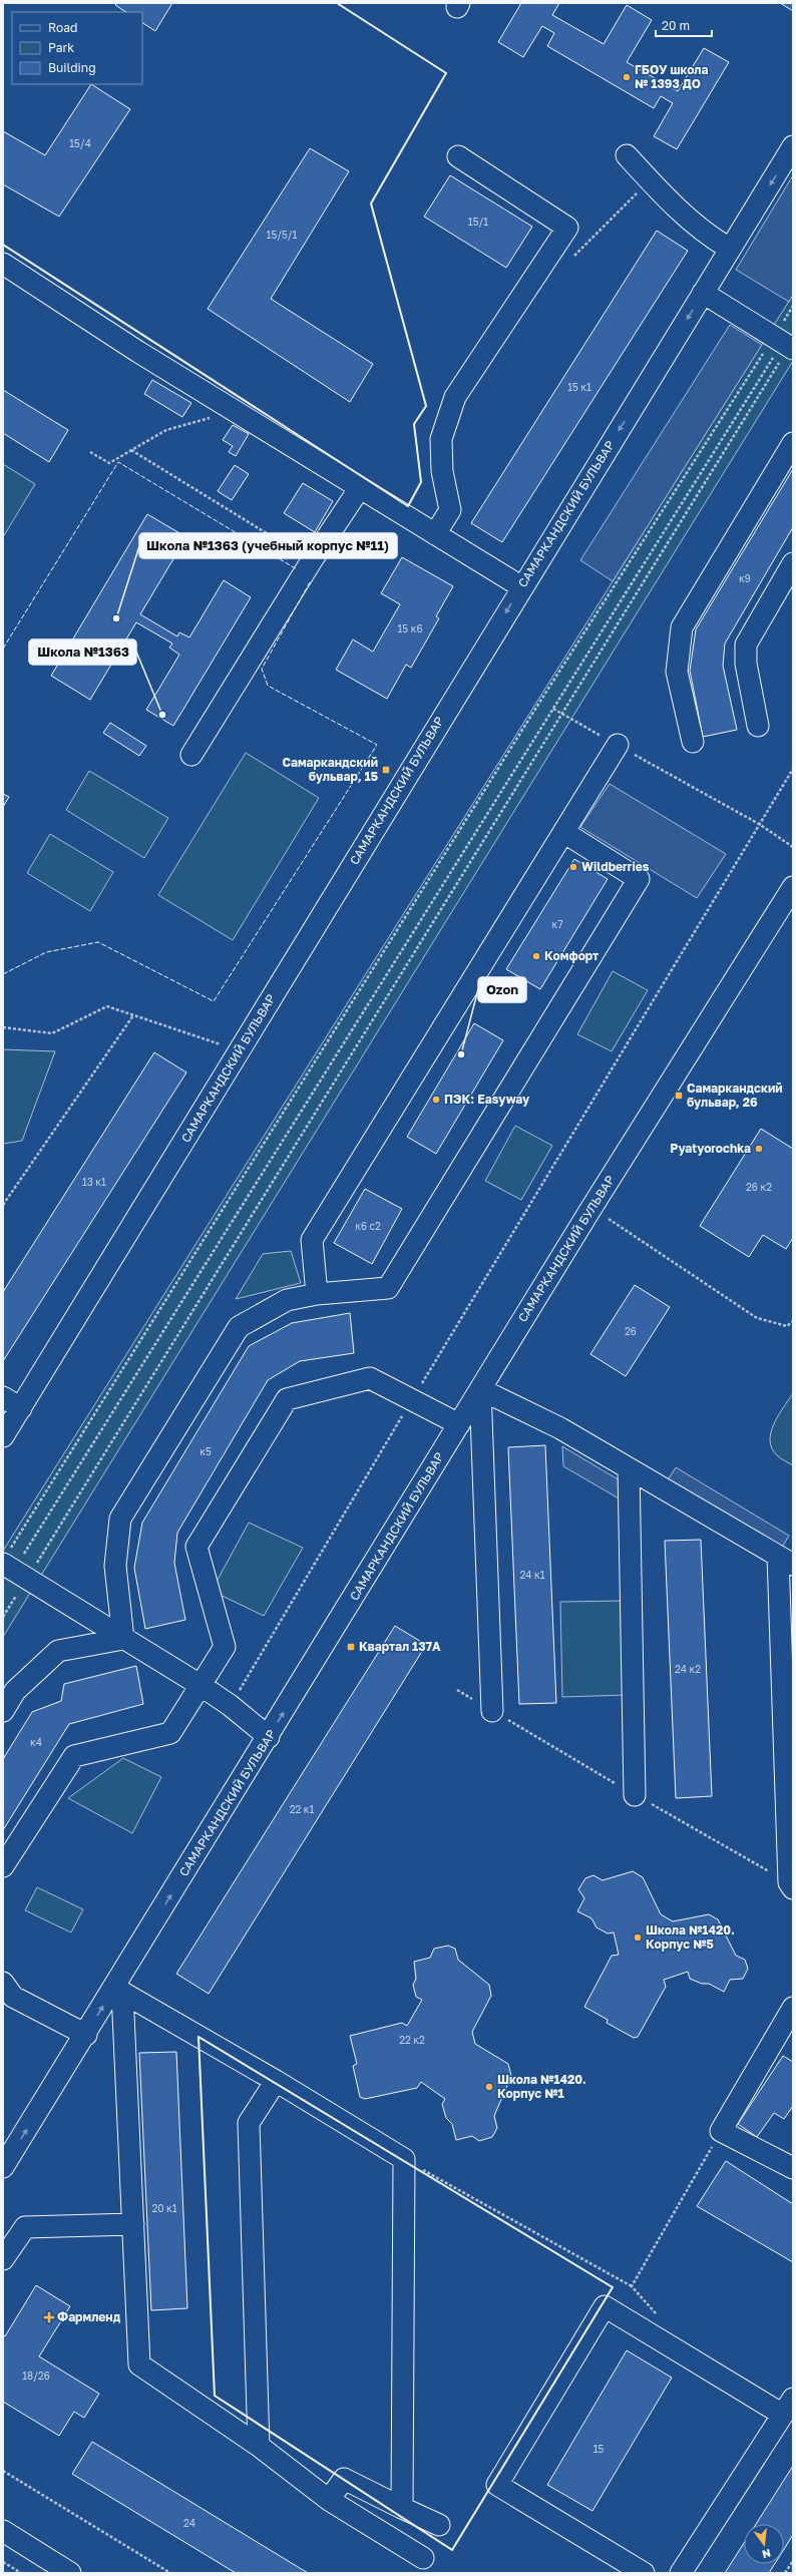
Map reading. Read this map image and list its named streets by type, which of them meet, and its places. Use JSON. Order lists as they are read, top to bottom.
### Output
{
  "streets": {
    "street": ["САМАРКАНДСКИЙ БУЛЬВАР"]
  },
  "places": {
    "other": [
      "ГБОУ школа № 1393 ДО",
      "Школа №1363 (учебный корпус №11)",
      "Школа №1363",
      "Wildberries",
      "Комфорт",
      "Ozon",
      "ПЭК: Easyway",
      "Pyatyorochka",
      "Школа №1420. Корпус №5",
      "Школа №1420. Корпус №1"
    ],
    "transit": ["Самаркандский бульвар, 15", "Самаркандский бульвар, 26", "Квартал 137А"],
    "health": ["Фармленд"]
  },
  "house_numbers": [
    "15/4",
    "15/1",
    "15/5/1",
    "15 к1",
    "к9",
    "15 к6",
    "к7",
    "13 к1",
    "26 к2",
    "к6 с2",
    "26",
    "к5",
    "24 к1",
    "24 к2",
    "к4",
    "22 к1",
    "22 к2",
    "20 к1",
    "18/26",
    "15",
    "24"
  ],
  "legend": ["Road", "Park", "Building"],
  "scale_bar": "20 m",
  "north": "bottom"
}
